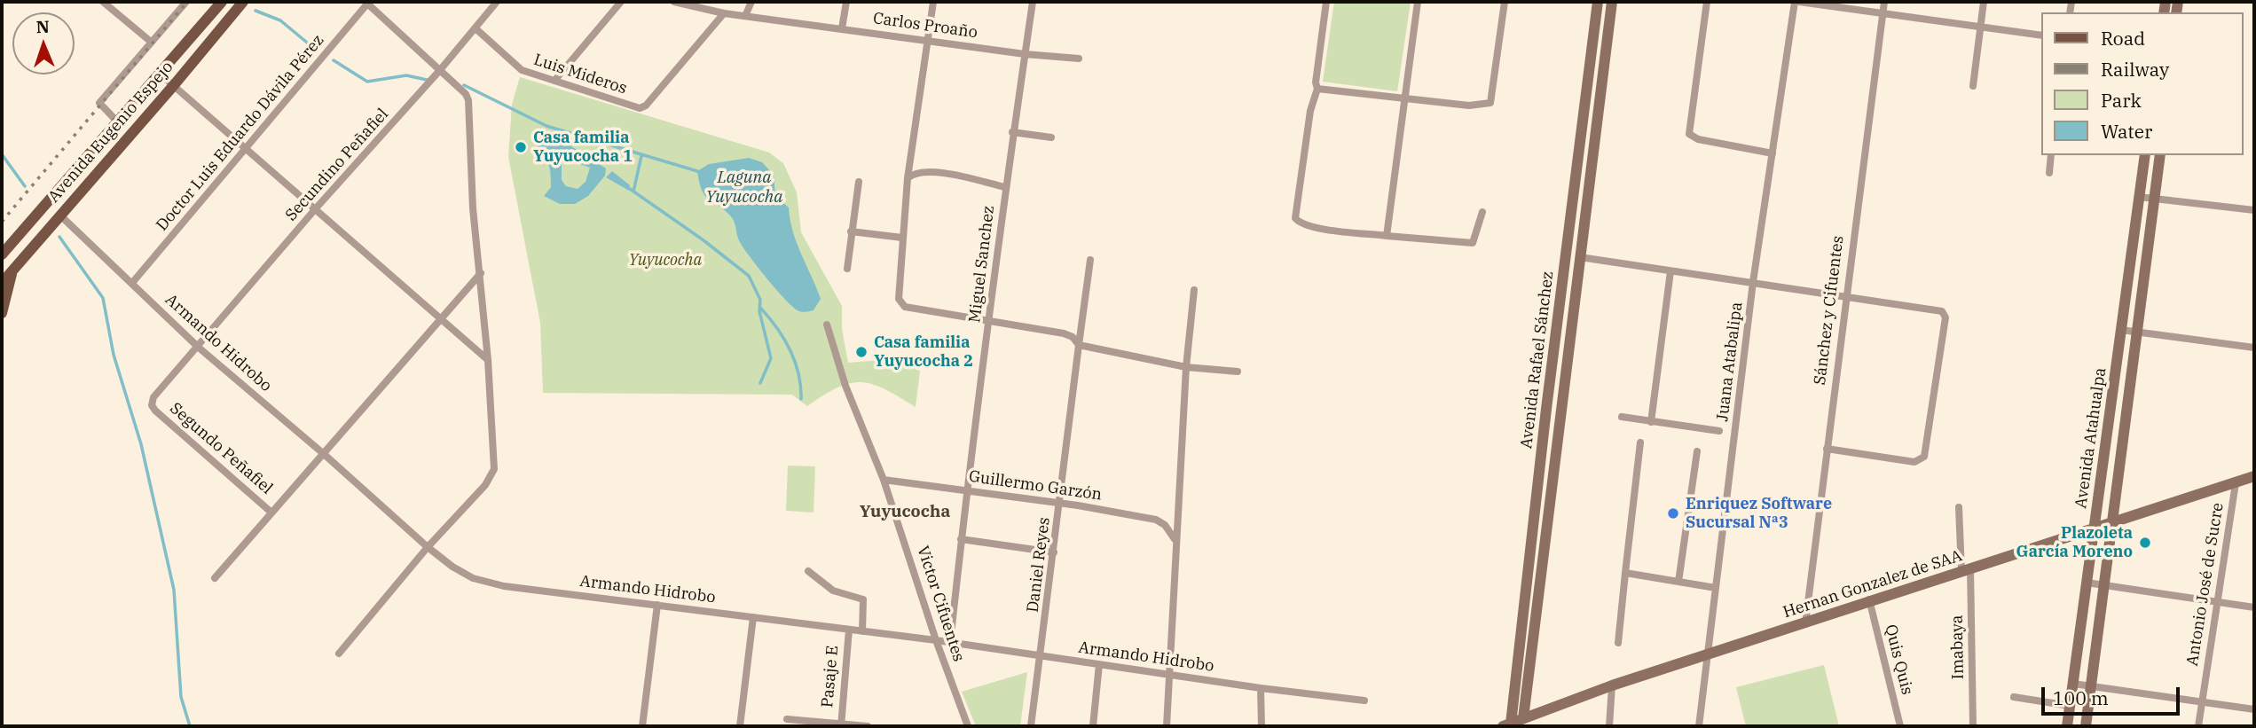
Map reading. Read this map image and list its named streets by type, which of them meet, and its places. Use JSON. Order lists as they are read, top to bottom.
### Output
{
  "streets": {
    "main road": ["Avenida Eugenio Espejo"],
    "street": [
      "Carlos Proaño",
      "Luis Mideros",
      "Doctor Luis Eduardo Dávila Pérez",
      "Secundino Peñafiel",
      "Miguel Sanchez",
      "Sánchez y Cifuentes",
      "Armando Hidrobo",
      "Avenida Rafael Sánchez",
      "Juana Atabalipa",
      "Avenida Atahualpa",
      "Segundo Peñafiel",
      "Guillermo Garzón",
      "Daniel Reyes",
      "Hernan Gonzalez de SAA",
      "Antonio José de Sucre",
      "Victor Cifuentes",
      "Imabaya",
      "Quis Quis",
      "Pasaje E"
    ]
  },
  "crossings": [
    ["Carlos Proaño", "Luis Mideros"],
    ["Carlos Proaño", "Miguel Sanchez"],
    ["Luis Mideros", "Secundino Peñafiel"],
    ["Avenida Eugenio Espejo", "Armando Hidrobo"],
    ["Doctor Luis Eduardo Dávila Pérez", "Armando Hidrobo"],
    ["Secundino Peñafiel", "Armando Hidrobo"],
    ["Secundino Peñafiel", "Segundo Peñafiel"],
    ["Miguel Sanchez", "Armando Hidrobo"],
    ["Miguel Sanchez", "Guillermo Garzón"],
    ["Sánchez y Cifuentes", "Hernan Gonzalez de SAA"],
    ["Armando Hidrobo", "Segundo Peñafiel"],
    ["Armando Hidrobo", "Daniel Reyes"],
    ["Armando Hidrobo", "Victor Cifuentes"],
    ["Armando Hidrobo", "Pasaje E"],
    ["Avenida Rafael Sánchez", "Hernan Gonzalez de SAA"],
    ["Juana Atabalipa", "Hernan Gonzalez de SAA"],
    ["Avenida Atahualpa", "Hernan Gonzalez de SAA"],
    ["Guillermo Garzón", "Daniel Reyes"],
    ["Guillermo Garzón", "Victor Cifuentes"],
    ["Hernan Gonzalez de SAA", "Antonio José de Sucre"],
    ["Hernan Gonzalez de SAA", "Imabaya"],
    ["Hernan Gonzalez de SAA", "Quis Quis"]
  ],
  "districts": ["Yuyucocha"],
  "water": ["Laguna Yuyucocha"],
  "parks": ["Yuyucocha"],
  "places": [
    "Casa familia Yuyucocha 1",
    "Casa familia Yuyucocha 2",
    "Enriquez Software Sucursal Nª3",
    "Plazoleta García Moreno"
  ],
  "legend": [
    "Road",
    "Railway",
    "Park",
    "Water"
  ],
  "scale_bar": "100 m",
  "north": "top"
}
